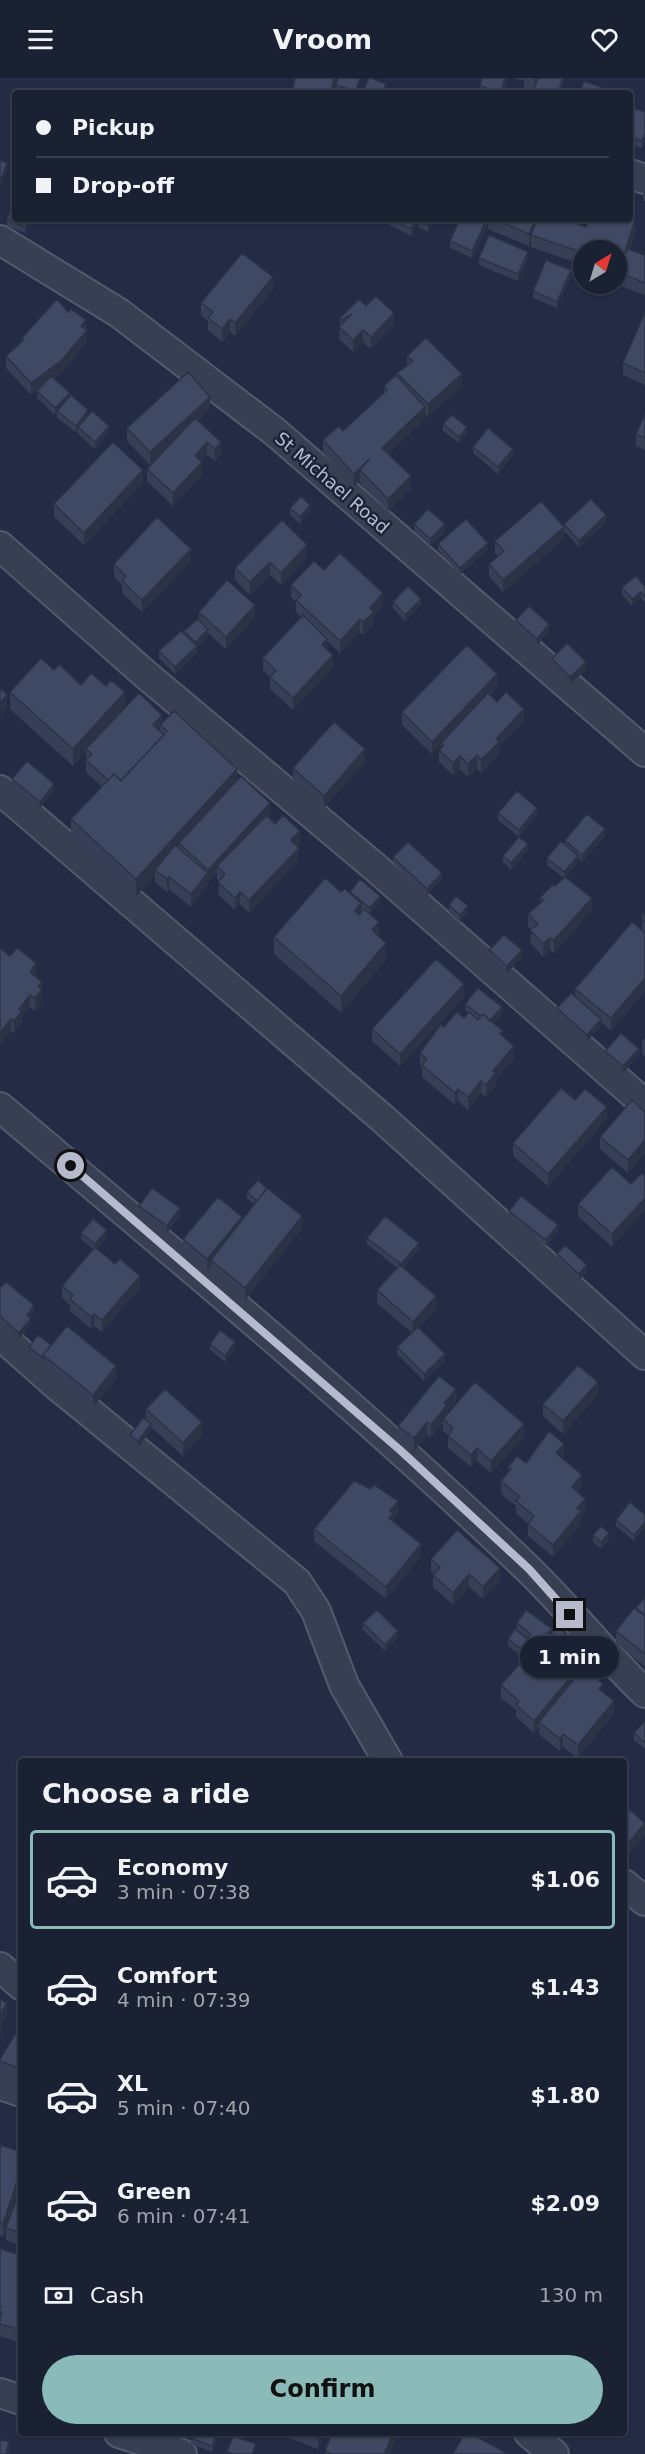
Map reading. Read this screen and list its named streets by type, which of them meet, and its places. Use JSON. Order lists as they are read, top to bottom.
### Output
{
  "streets": {
    "street": ["St Michael Road"]
  },
  "north": "top right",
  "page": {
    "header": "Vroom",
    "banner": ["Pickup", "Drop-off"],
    "bubble": "1 min",
    "heading": "Choose a ride",
    "list": [
      {
        "name": "Economy",
        "note": "3 min · 07:38",
        "value": "$1.06"
      },
      {
        "name": "Comfort",
        "note": "4 min · 07:39",
        "value": "$1.43"
      },
      {
        "name": "XL",
        "note": "5 min · 07:40",
        "value": "$1.80"
      },
      {
        "name": "Green",
        "note": "6 min · 07:41",
        "value": "$2.09"
      }
    ],
    "pay": ["Cash", "130 m"],
    "buttons": "Confirm"
  }
}
